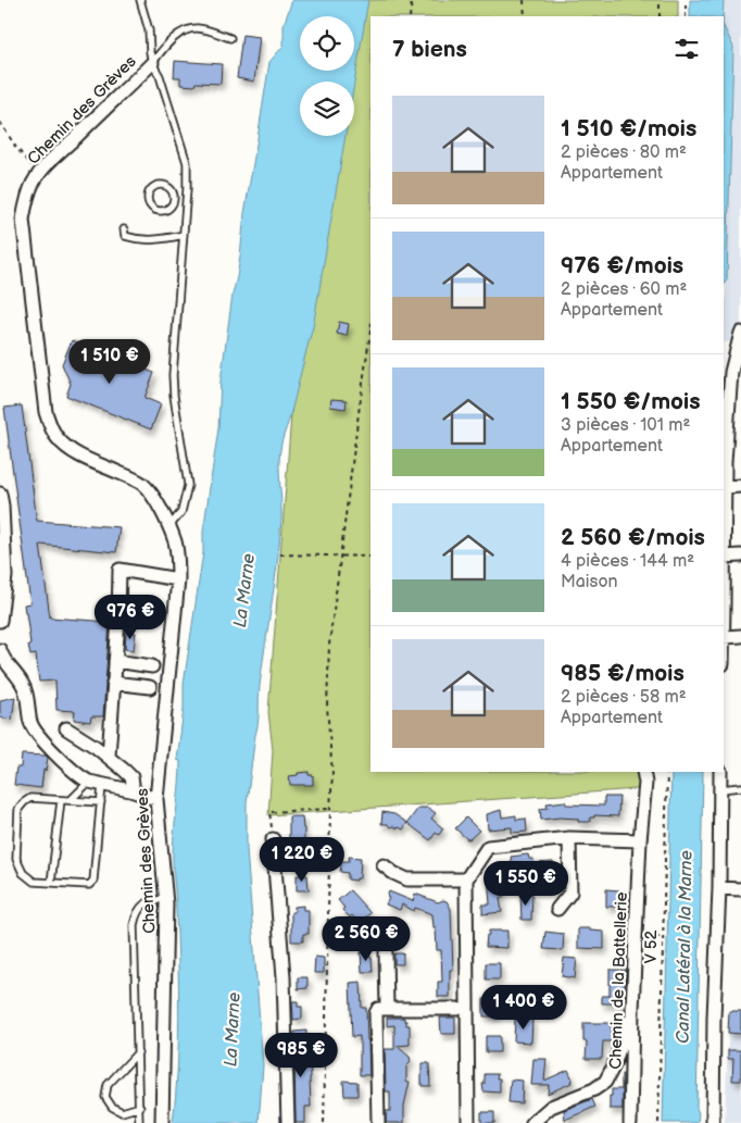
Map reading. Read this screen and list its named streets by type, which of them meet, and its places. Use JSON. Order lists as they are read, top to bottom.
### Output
{
  "streets": {
    "street": ["Chemin des Grèves", "Chemin de la Battellerie"],
    "path": ["V 52"]
  },
  "water": ["La Marne", "Canal Latéral à la Marne"],
  "page": {
    "heading": "7 biens",
    "list": [
      {
        "name": "1 510 €/mois",
        "note": "2 pièces · 80 m² · Appartement"
      },
      {
        "name": "976 €/mois",
        "note": "2 pièces · 60 m² · Appartement"
      },
      {
        "name": "1 550 €/mois",
        "note": "3 pièces · 101 m² · Appartement"
      },
      {
        "name": "2 560 €/mois",
        "note": "4 pièces · 144 m² · Maison"
      },
      {
        "name": "985 €/mois",
        "note": "2 pièces · 58 m² · Appartement"
      }
    ],
    "price": [
      "1 510 €",
      "976 €",
      "1 220 €",
      "1 550 €",
      "2 560 €",
      "1 400 €",
      "985 €"
    ]
  }
}
